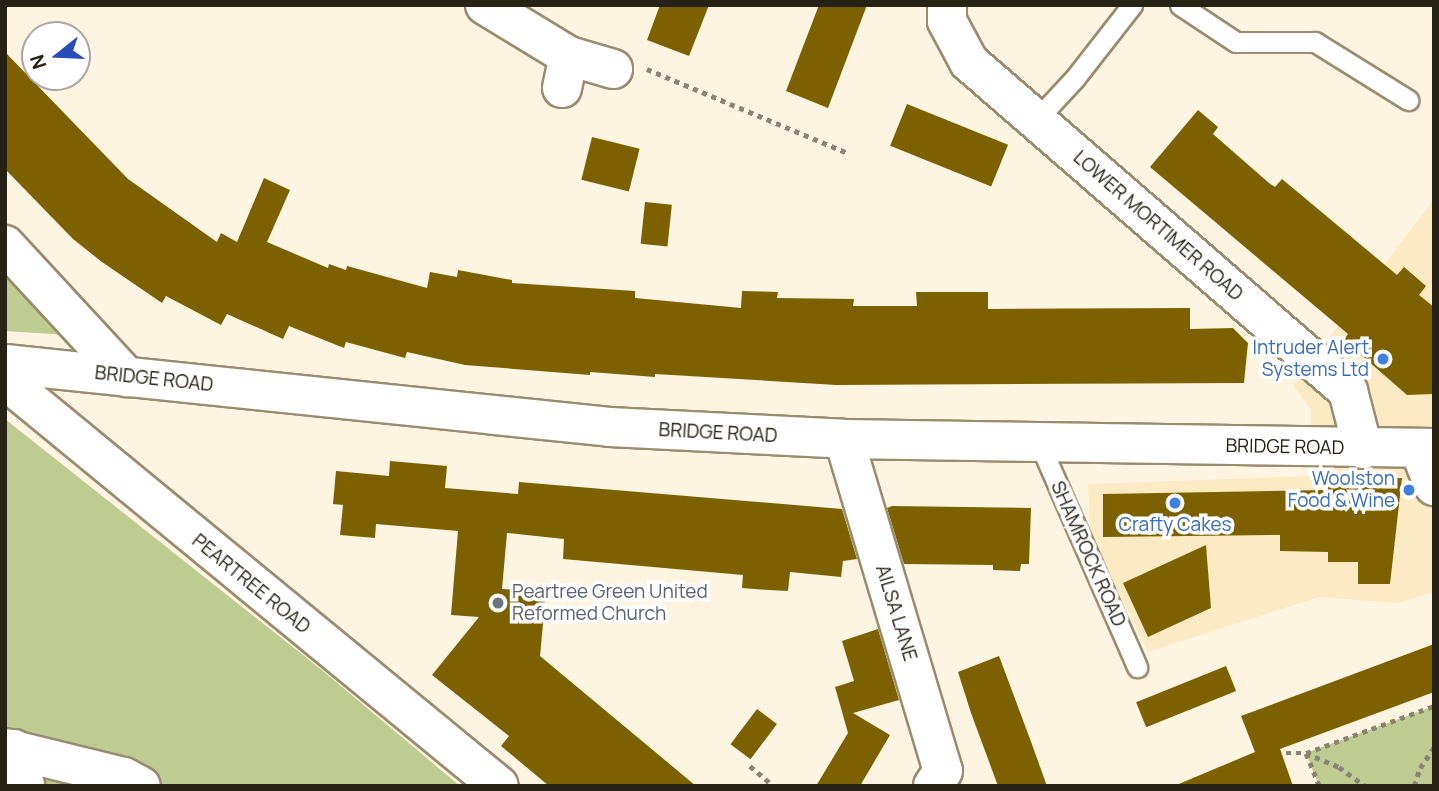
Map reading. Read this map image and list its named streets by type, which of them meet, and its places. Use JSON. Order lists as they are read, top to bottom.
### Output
{
  "streets": {
    "street": [
      "LOWER MORTIMER ROAD",
      "BRIDGE ROAD",
      "PEARTREE ROAD",
      "AILSA LANE"
    ],
    "lane": ["SHAMROCK ROAD"]
  },
  "crossings": [
    ["LOWER MORTIMER ROAD", "BRIDGE ROAD"],
    ["BRIDGE ROAD", "SHAMROCK ROAD"],
    ["BRIDGE ROAD", "AILSA LANE"]
  ],
  "places": [
    "Intruder Alert Systems Ltd",
    "Woolston Food & Wine",
    "Crafty Cakes",
    "Peartree Green United Reformed Church"
  ],
  "north": "left"
}
